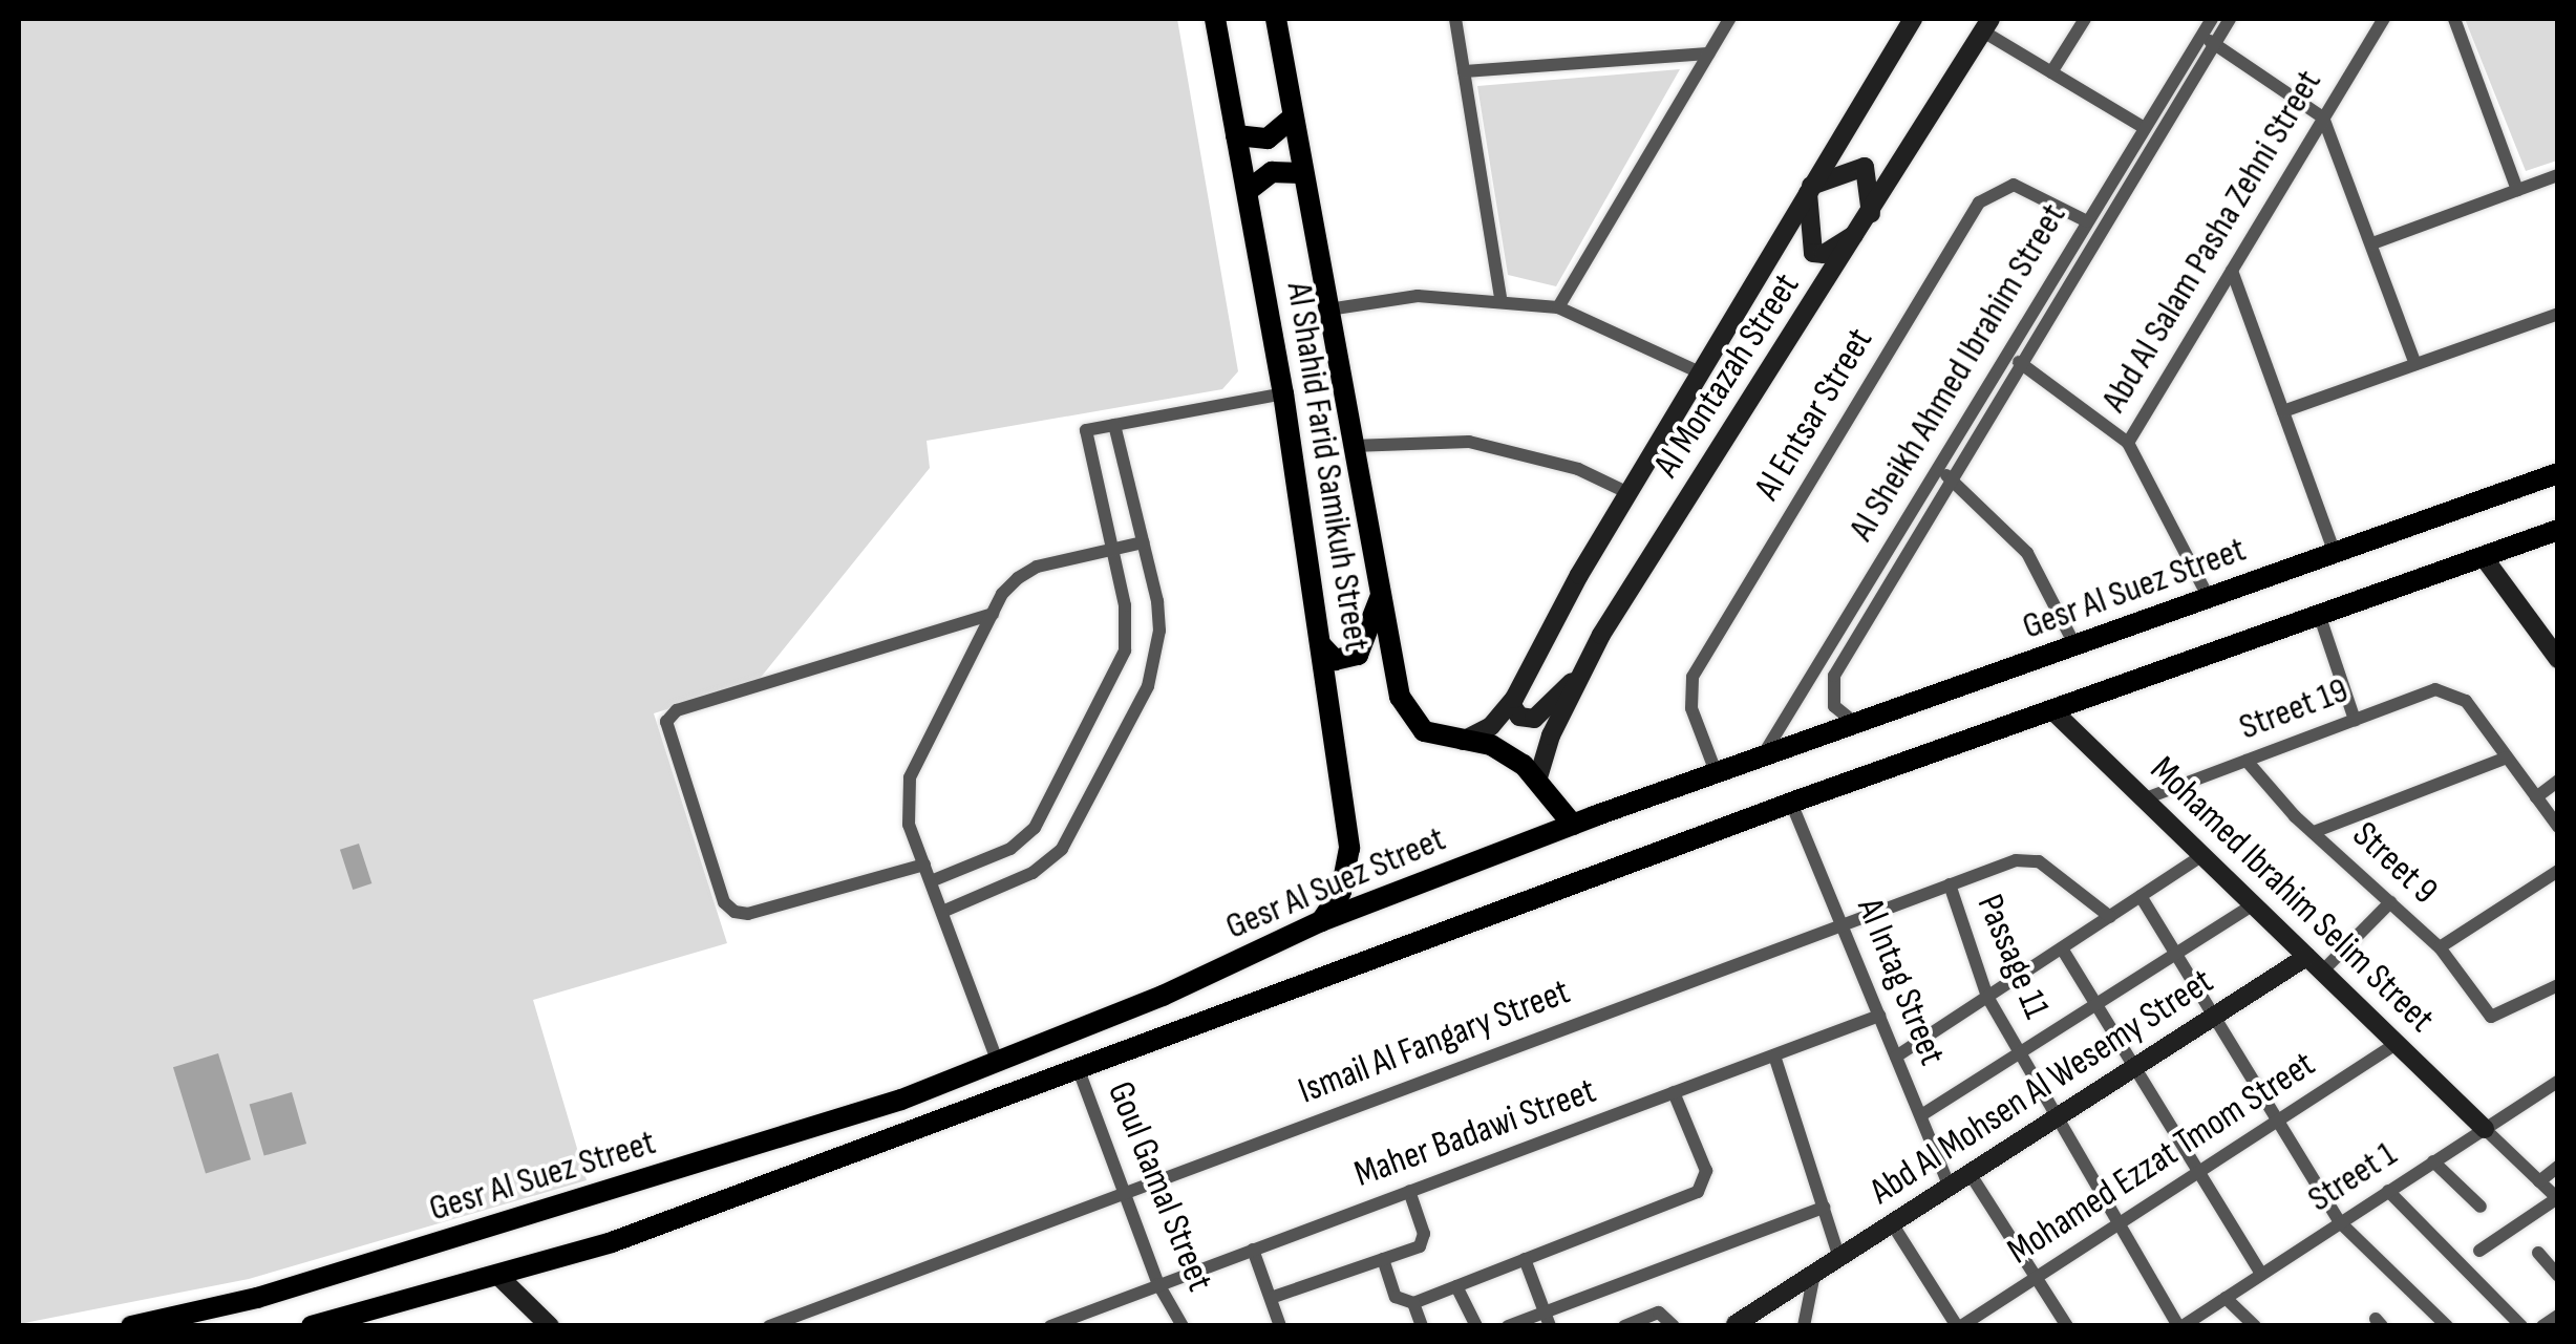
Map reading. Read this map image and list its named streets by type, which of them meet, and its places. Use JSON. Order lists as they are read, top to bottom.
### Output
{
  "streets": {
    "main road": ["Al Shahid Farid Samikuh Street", "Gesr Al Suez Street"],
    "street": [
      "Abd Al Salam Pasha Zehni Street",
      "Al Sheikh Ahmed Ibrahim Street",
      "Al Montazah Street",
      "Al Entsar Street",
      "Street 19",
      "Street 9",
      "Mohamed Ibrahim Selim Street",
      "Passage 11",
      "Al Intag Street",
      "Ismail Al Fangary Street",
      "Abd Al Mohsen Al Wesemy Street",
      "Maher Badawi Street",
      "Mohamed Ezzat Tmom Street",
      "Street 1",
      "Goul Gamal Street"
    ]
  },
  "crossings": [
    ["Al Sheikh Ahmed Ibrahim Street", "Al Entsar Street"],
    ["Al Sheikh Ahmed Ibrahim Street", "Gesr Al Suez Street"],
    ["Al Montazah Street", "Al Shahid Farid Samikuh Street"],
    ["Al Entsar Street", "Gesr Al Suez Street"],
    ["Al Shahid Farid Samikuh Street", "Gesr Al Suez Street"],
    ["Street 19", "Street 9"],
    ["Street 19", "Mohamed Ibrahim Selim Street"],
    ["Mohamed Ibrahim Selim Street", "Abd Al Mohsen Al Wesemy Street"],
    ["Mohamed Ibrahim Selim Street", "Mohamed Ezzat Tmom Street"],
    ["Mohamed Ibrahim Selim Street", "Street 1"],
    ["Passage 11", "Ismail Al Fangary Street"],
    ["Passage 11", "Abd Al Mohsen Al Wesemy Street"],
    ["Passage 11", "Mohamed Ezzat Tmom Street"],
    ["Passage 11", "Street 1"],
    ["Al Intag Street", "Ismail Al Fangary Street"],
    ["Al Intag Street", "Abd Al Mohsen Al Wesemy Street"],
    ["Al Intag Street", "Maher Badawi Street"],
    ["Ismail Al Fangary Street", "Goul Gamal Street"],
    ["Maher Badawi Street", "Goul Gamal Street"]
  ]
}
